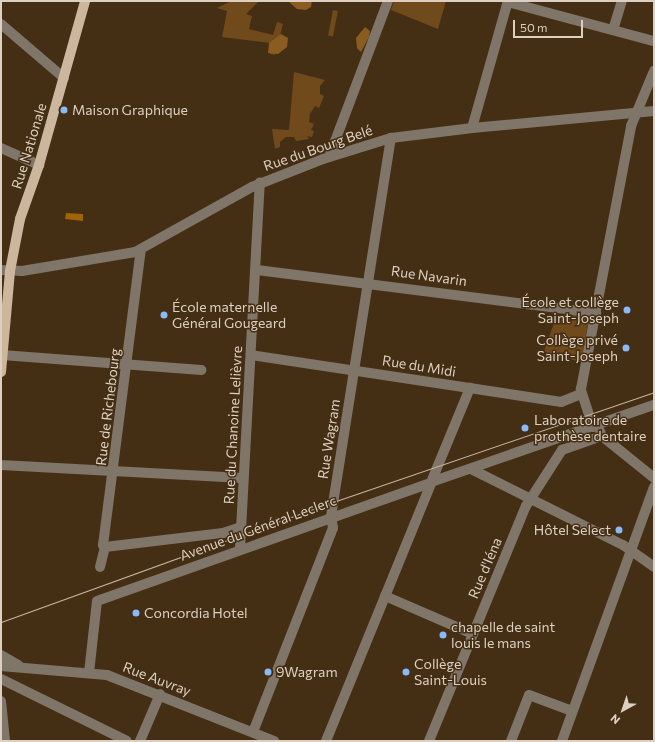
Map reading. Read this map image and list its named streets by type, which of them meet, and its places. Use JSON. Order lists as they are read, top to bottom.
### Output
{
  "streets": {
    "main road": ["Rue Nationale"],
    "street": [
      "Rue du Bourg Belé",
      "Rue Navarin",
      "Rue du Midi",
      "Rue de Richebourg",
      "Rue du Chanoine Lelièvre",
      "Rue Wagram",
      "Avenue du Général Leclerc",
      "Rue d'Iéna",
      "Rue Auvray"
    ]
  },
  "crossings": [
    ["Rue Nationale", "Rue du Bourg Belé"],
    ["Rue du Bourg Belé", "Rue de Richebourg"],
    ["Rue du Bourg Belé", "Rue du Chanoine Lelièvre"],
    ["Rue du Bourg Belé", "Rue Wagram"],
    ["Rue Navarin", "Rue du Chanoine Lelièvre"],
    ["Rue Navarin", "Rue Wagram"],
    ["Rue du Midi", "Rue du Chanoine Lelièvre"],
    ["Rue du Midi", "Rue Wagram"],
    ["Rue du Chanoine Lelièvre", "Avenue du Général Leclerc"],
    ["Rue Wagram", "Avenue du Général Leclerc"],
    ["Rue Wagram", "Rue Auvray"],
    ["Avenue du Général Leclerc", "Rue Auvray"]
  ],
  "places": [
    "Maison Graphique",
    "École et collège Saint-Joseph",
    "École maternelle Général Gougeard",
    "Collège privé Saint-Joseph",
    "Laboratoire de prothèse dentaire",
    "Hôtel Select",
    "Concordia Hotel",
    "chapelle de saint louis le mans",
    "9Wagram",
    "Collège Saint-Louis"
  ],
  "scale_bar": "50 m",
  "north": "bottom left"
}
